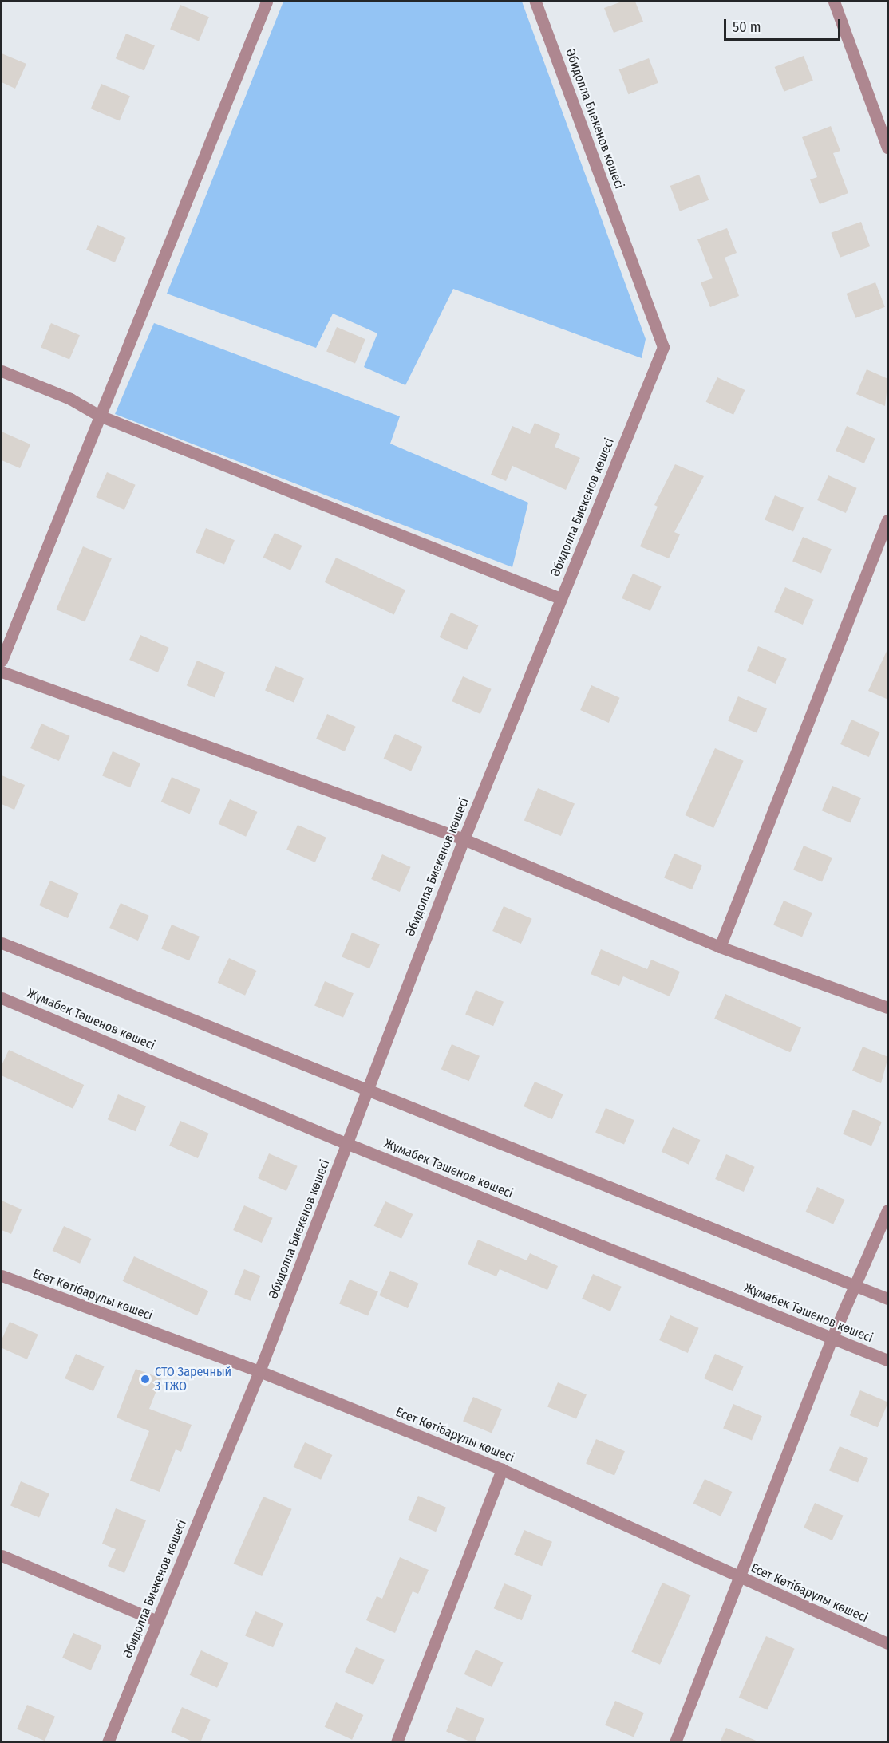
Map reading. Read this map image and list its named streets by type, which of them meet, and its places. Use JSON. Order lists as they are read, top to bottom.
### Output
{
  "streets": {
    "street": ["Әбидолла Биекенов көшесі", "Жұмабек Тәшенов көшесі", "Есет Көтібарұлы көшесі"]
  },
  "crossings": [
    ["Әбидолла Биекенов көшесі", "Жұмабек Тәшенов көшесі"],
    ["Әбидолла Биекенов көшесі", "Есет Көтібарұлы көшесі"]
  ],
  "places": ["СТО Заречный 3 ТЖО"],
  "scale_bar": "50 m"
}
